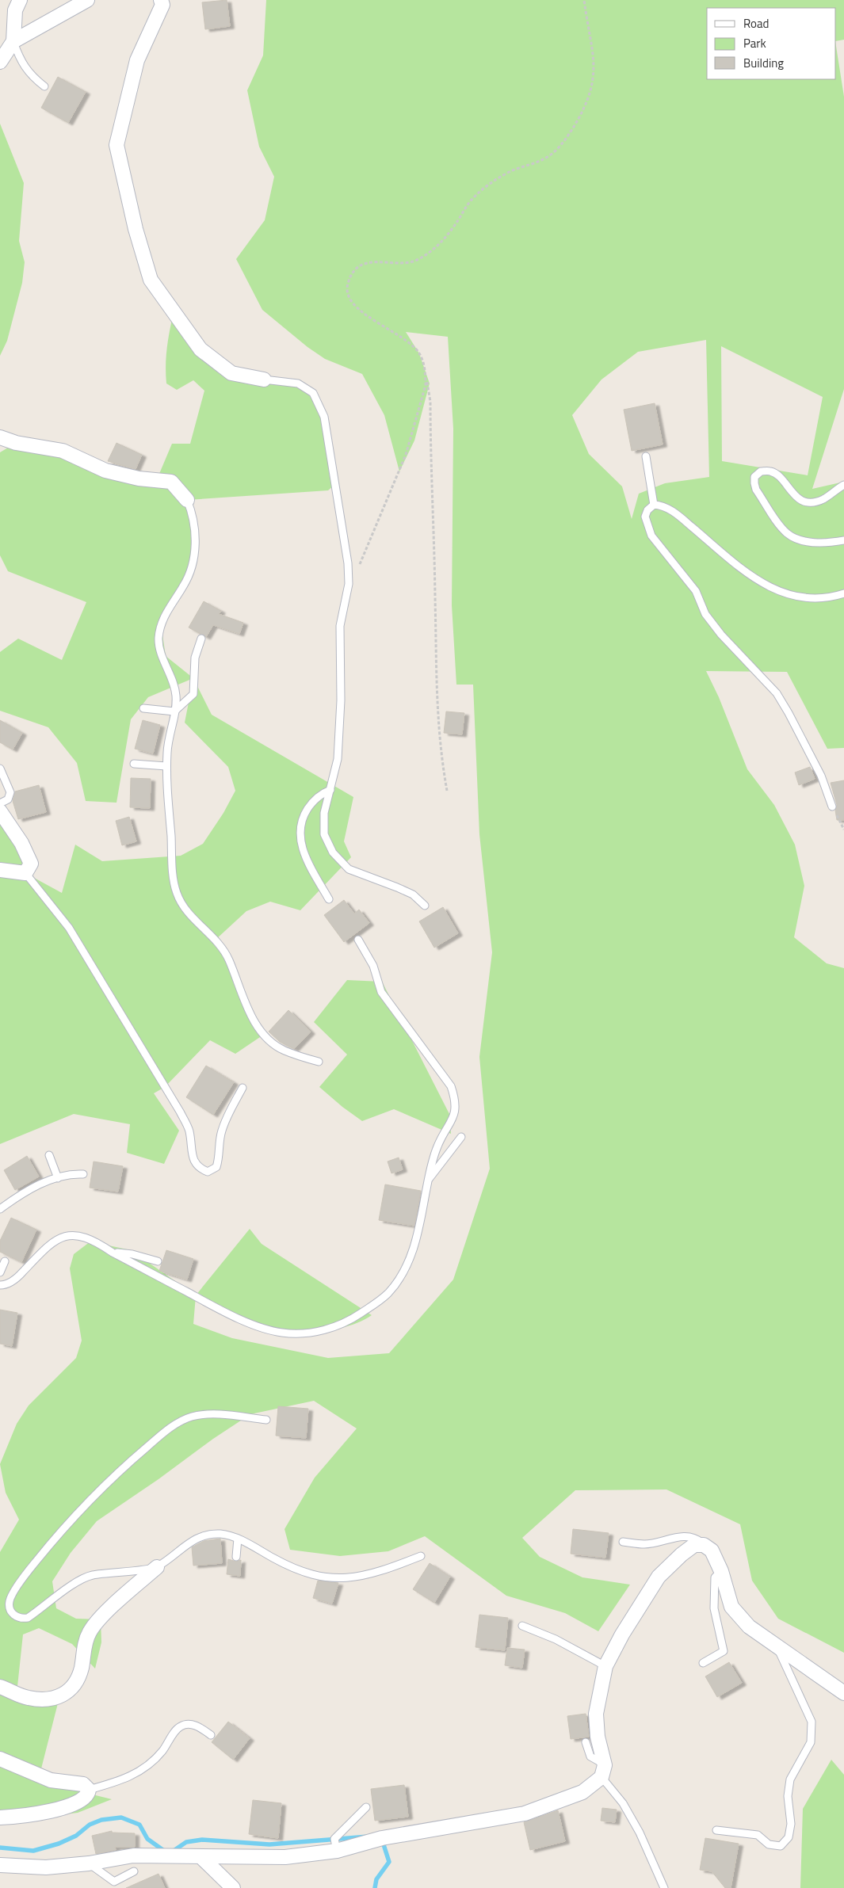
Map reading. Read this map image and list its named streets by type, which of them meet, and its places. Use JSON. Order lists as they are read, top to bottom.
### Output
{
  "legend": ["Road", "Park", "Building"]
}
